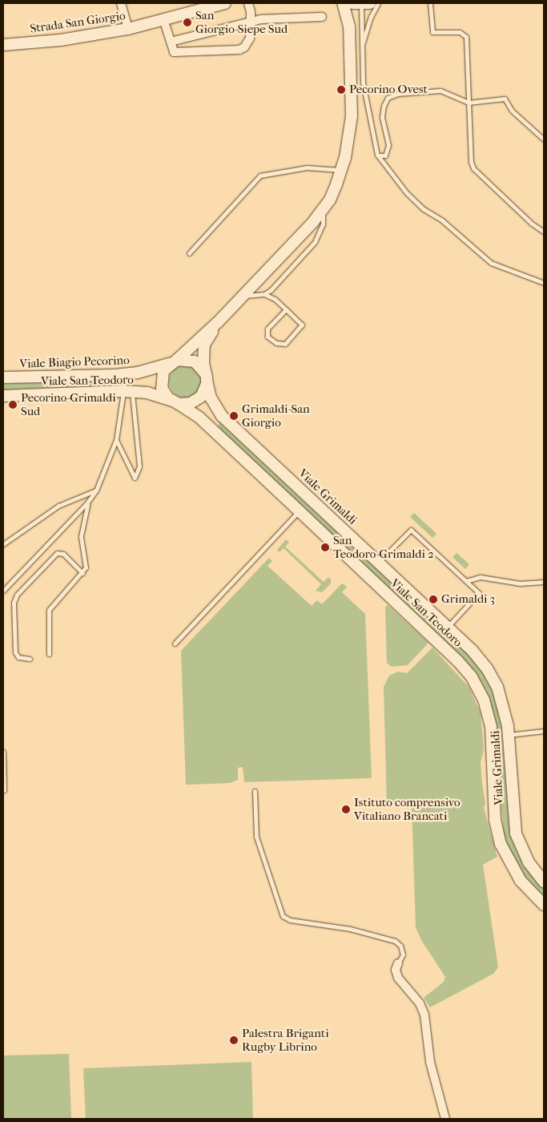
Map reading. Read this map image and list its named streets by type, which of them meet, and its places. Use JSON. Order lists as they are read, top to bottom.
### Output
{
  "streets": {
    "main road": [
      "Strada San Giorgio",
      "Viale Biagio Pecorino",
      "Viale San Teodoro",
      "Viale Grimaldi"
    ]
  },
  "crossings": [
    ["Viale Biagio Pecorino", "Viale San Teodoro"],
    ["Viale Biagio Pecorino", "Viale Grimaldi"],
    ["Viale San Teodoro", "Viale Grimaldi"]
  ],
  "places": [
    "San Giorgio-Siepe Sud",
    "Pecorino Ovest",
    "Pecorino-Grimaldi Sud",
    "Grimaldi-San Giorgio",
    "San Teodoro-Grimaldi 2",
    "Grimaldi 3",
    "Istituto comprensivo Vitaliano Brancati",
    "Palestra Briganti Rugby Librino"
  ]
}
